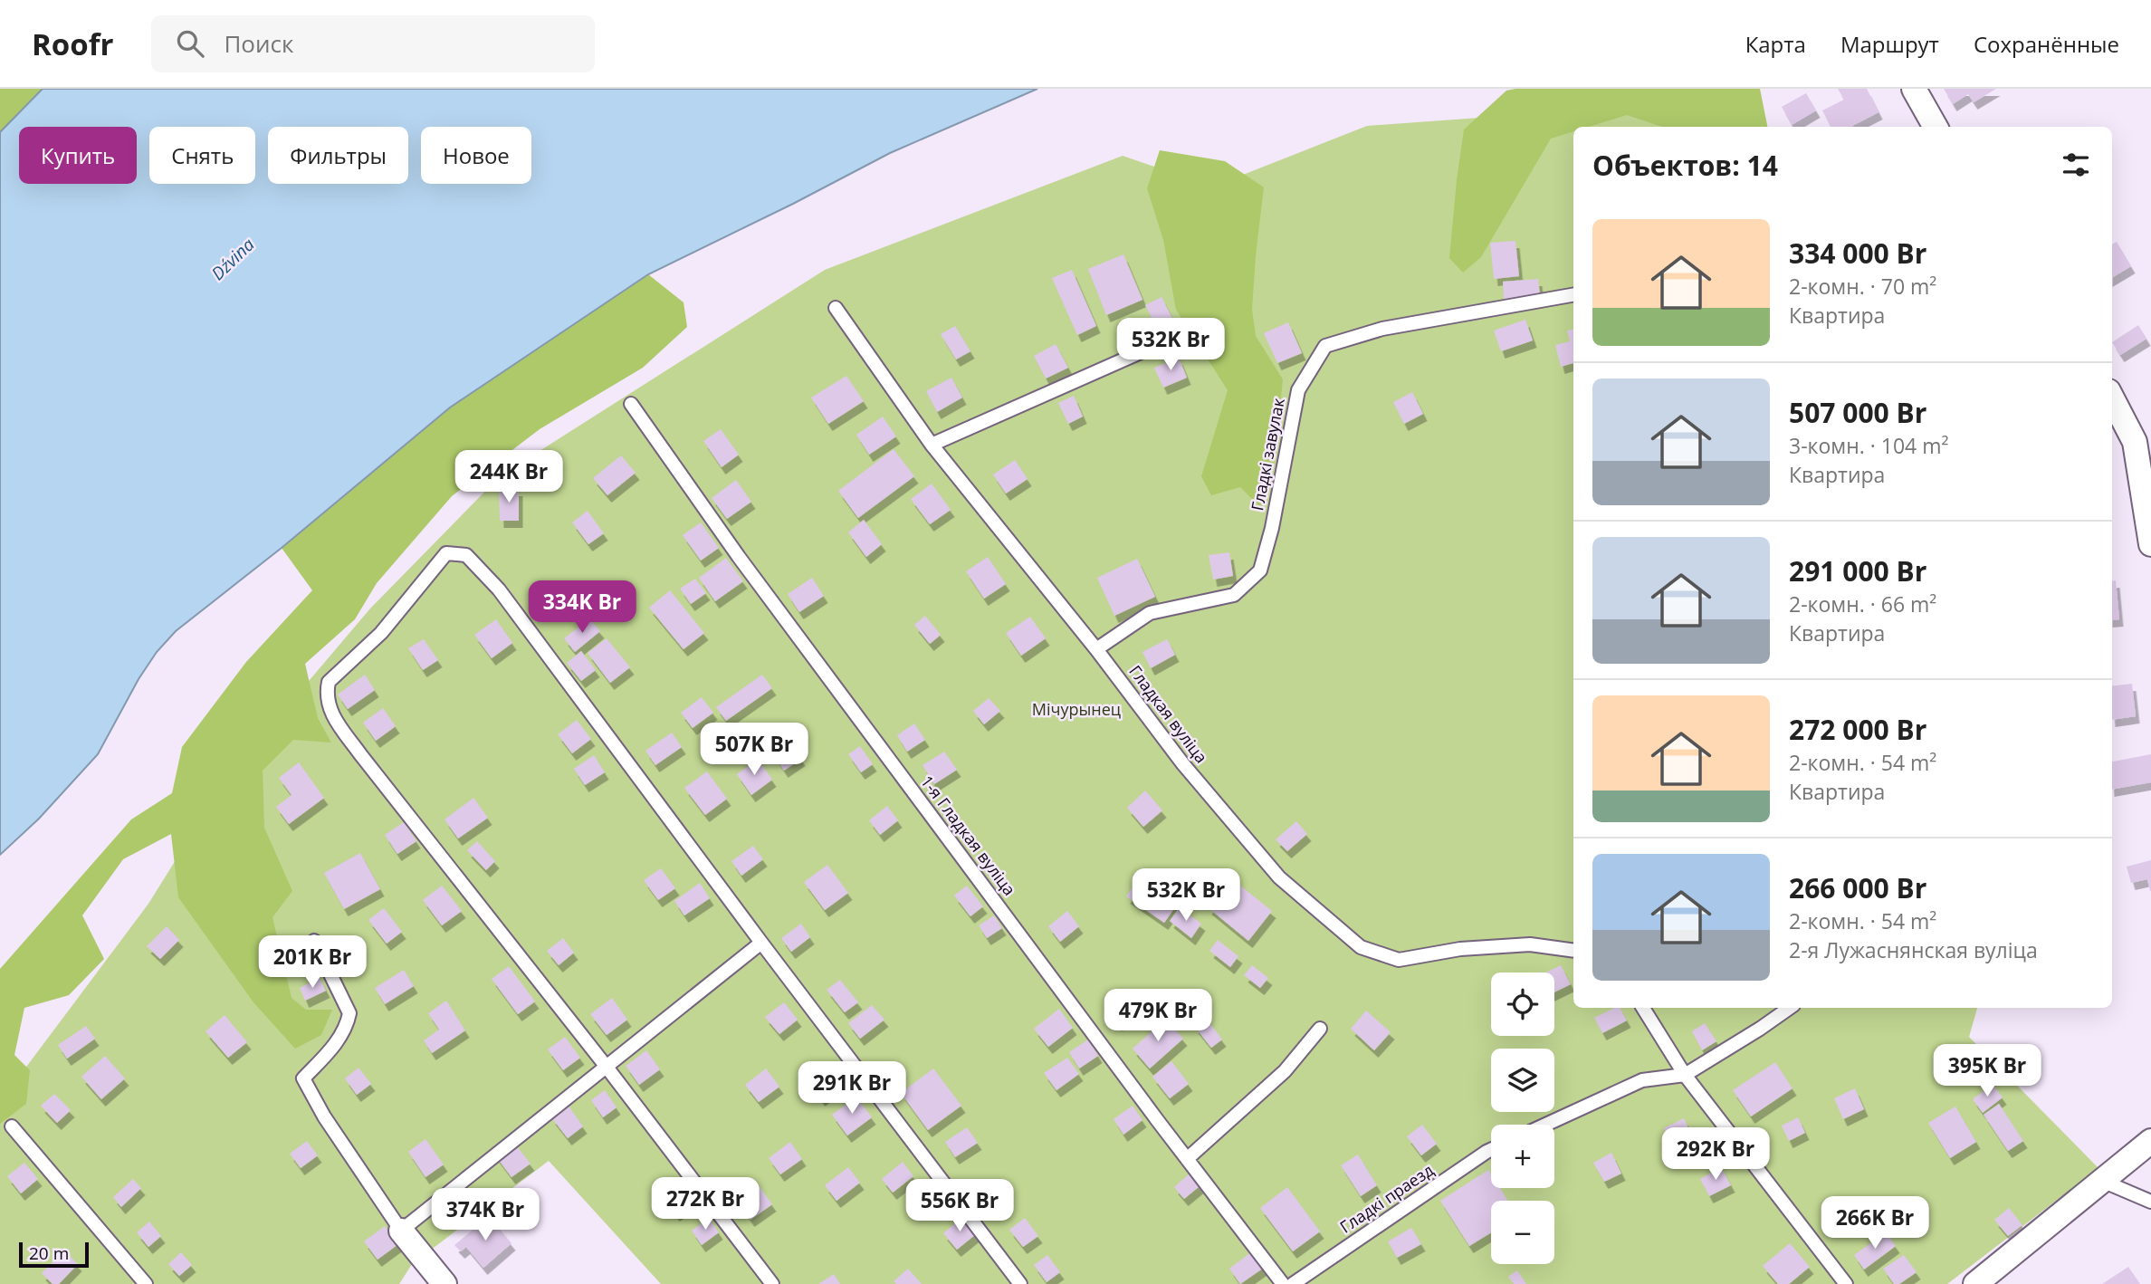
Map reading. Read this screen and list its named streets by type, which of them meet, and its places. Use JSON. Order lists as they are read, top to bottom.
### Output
{
  "streets": {
    "lane": [
      "Гладкі завулак",
      "Гладкая вуліца",
      "1-я Гладкая вуліца",
      "Гладкі праезд"
    ]
  },
  "crossings": [
    ["Гладкі завулак", "Гладкая вуліца"]
  ],
  "water": ["Dźvina"],
  "parks": ["Мічурынец"],
  "scale_bar": "20 m",
  "page": {
    "header": "Roofr",
    "search": "Поиск",
    "nav": ["Карта", "Маршрут", "Сохранённые"],
    "chip": [
      "Купить",
      "Снять",
      "Фильтры",
      "Новое"
    ],
    "heading": "Объектов: 14",
    "list": [
      {
        "name": "334 000 Br",
        "note": "2-комн. · 70 m² · Квартира"
      },
      {
        "name": "507 000 Br",
        "note": "3-комн. · 104 m² · Квартира"
      },
      {
        "name": "291 000 Br",
        "note": "2-комн. · 66 m² · Квартира"
      },
      {
        "name": "272 000 Br",
        "note": "2-комн. · 54 m² · Квартира"
      },
      {
        "name": "266 000 Br",
        "note": "2-комн. · 54 m² · 2-я Лужаснянская вуліца"
      }
    ],
    "price": [
      "532K Br",
      "244K Br",
      "334K Br",
      "507K Br",
      "532K Br",
      "201K Br",
      "479K Br",
      "395K Br",
      "291K Br",
      "292K Br",
      "272K Br",
      "556K Br",
      "374K Br",
      "266K Br"
    ],
    "map_buttons": ["+", "−"],
    "scale": "20 m"
  }
}
